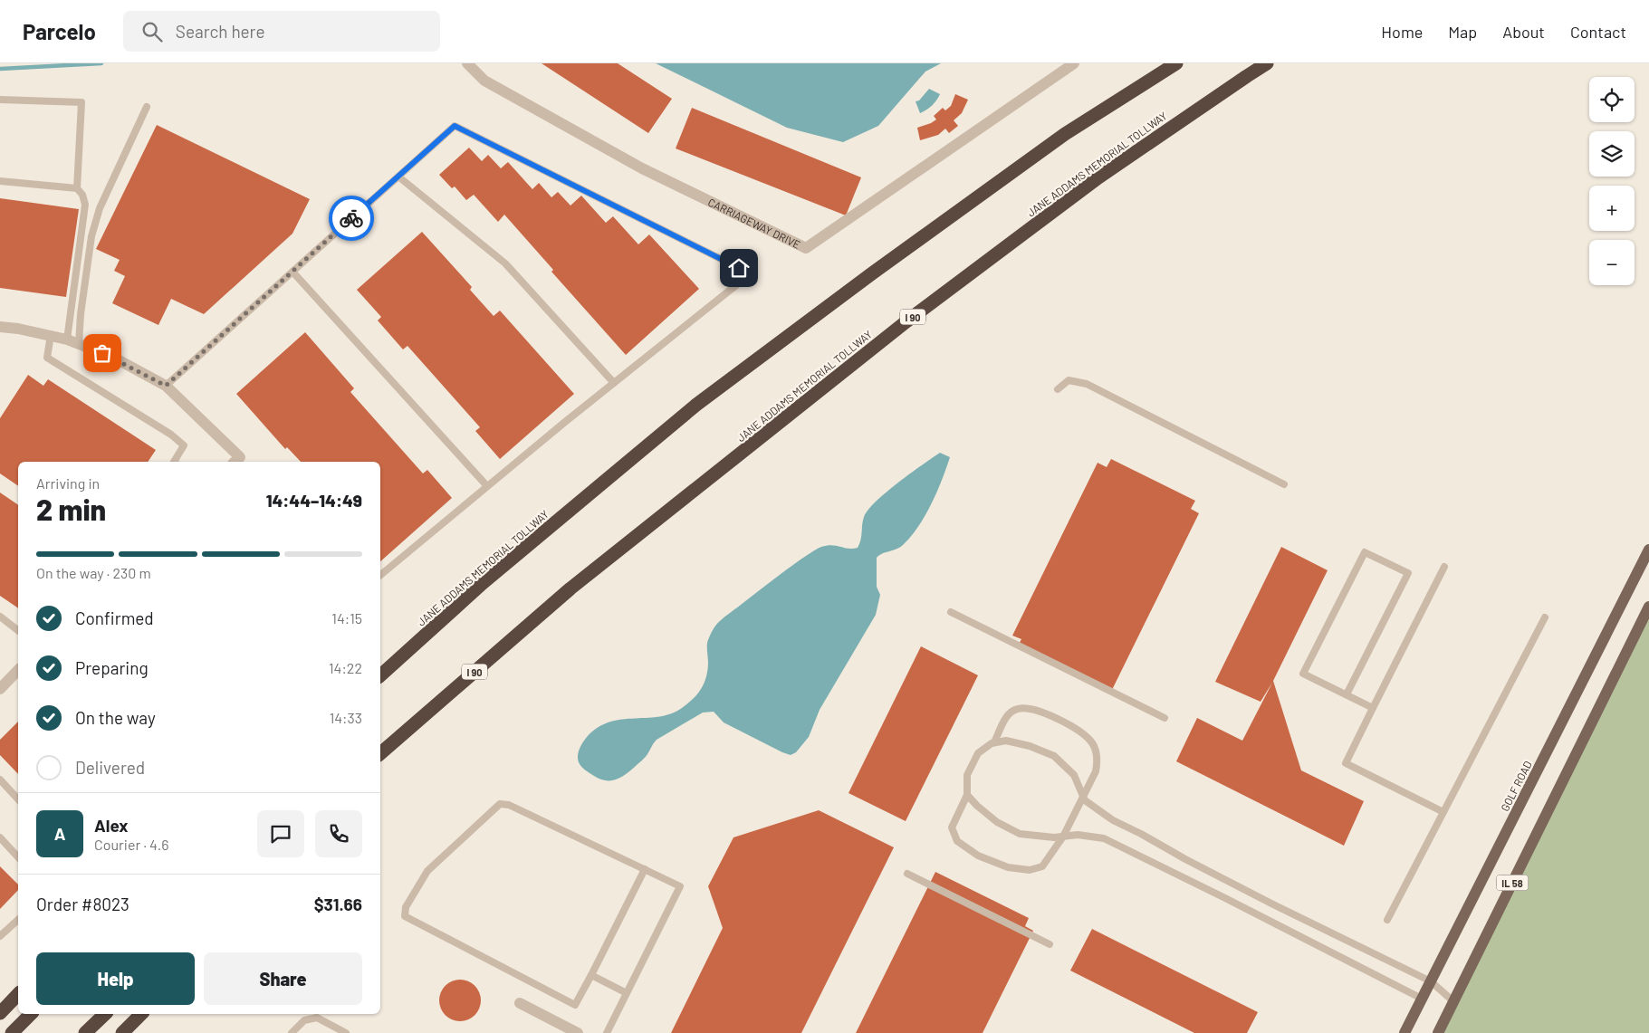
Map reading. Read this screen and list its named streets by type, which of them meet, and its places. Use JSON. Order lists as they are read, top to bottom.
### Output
{
  "streets": {
    "highway": ["JANE ADDAMS MEMORIAL TOLLWAY", "I 90"],
    "main road": ["GOLF ROAD", "IL 58"],
    "street": ["CARRIAGEWAY DRIVE"]
  },
  "page": {
    "header": "Parcelo",
    "search": "Search here",
    "nav": [
      "Home",
      "Map",
      "About",
      "Contact"
    ],
    "map_buttons": ["+", "−"],
    "heading": ["2 min", "Arriving in", "14:44–14:49"],
    "panel": [
      "Alex",
      "Courier · 4.6",
      "Order #8023",
      "$31.66"
    ],
    "bar": "On the way · 230 m",
    "list": [
      ["Confirmed", "14:15"],
      ["Preparing", "14:22"],
      ["On the way", "14:33"],
      "Delivered"
    ],
    "round": "A",
    "buttons": ["Help", "Share"]
  }
}
